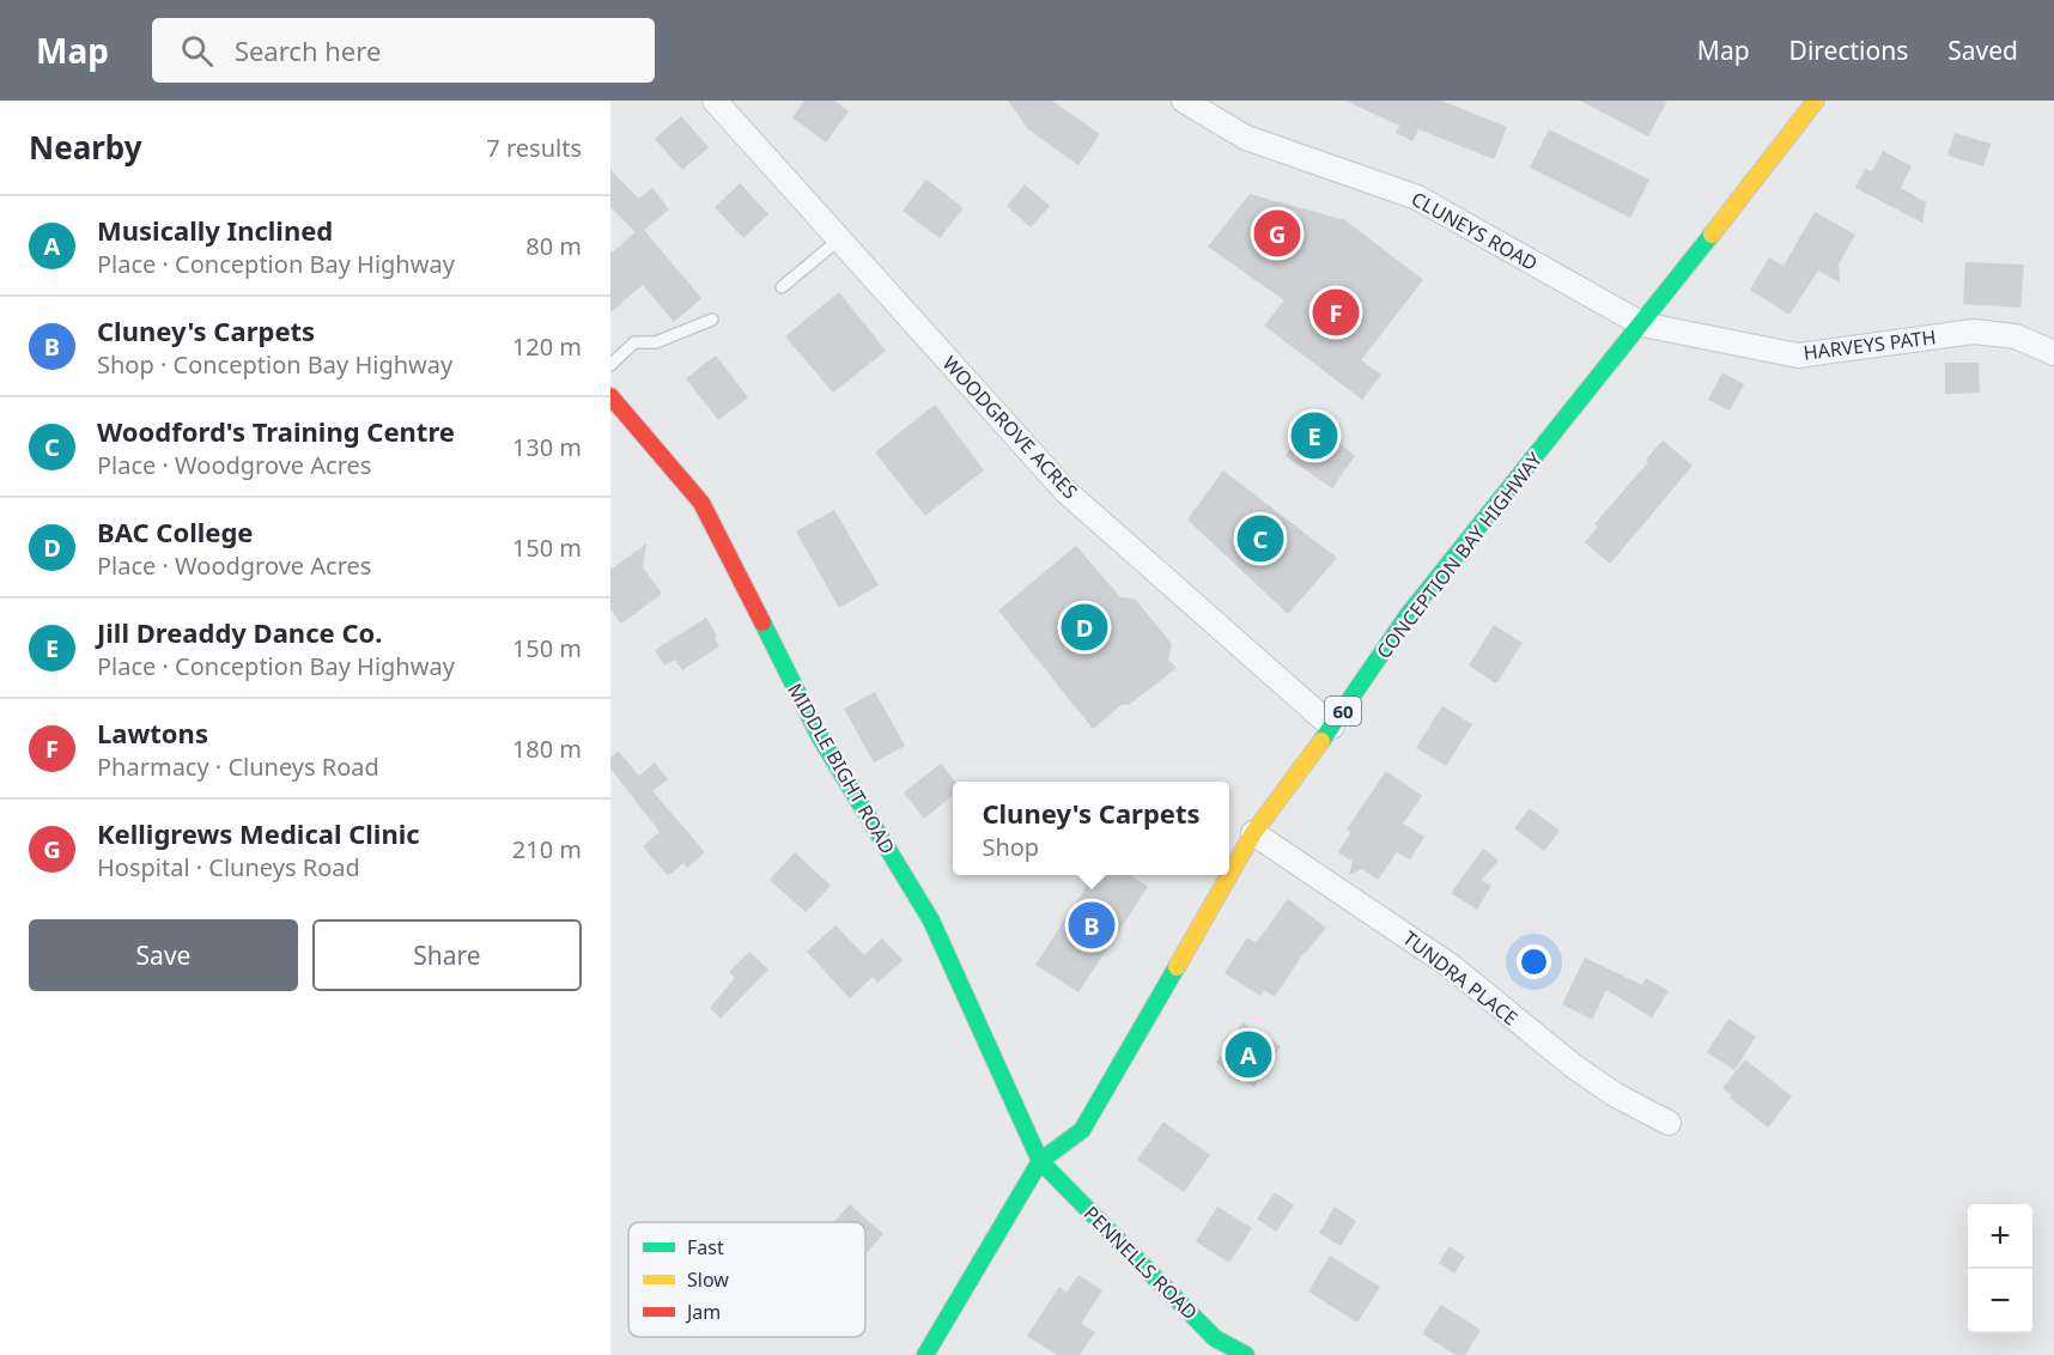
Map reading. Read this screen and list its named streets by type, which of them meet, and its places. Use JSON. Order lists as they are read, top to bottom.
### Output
{
  "streets": {
    "main road": [
      "CONCEPTION BAY HIGHWAY",
      "60",
      "MIDDLE BIGHT ROAD",
      "PENNELLS ROAD"
    ],
    "street": [
      "CLUNEYS ROAD",
      "HARVEYS PATH",
      "WOODGROVE ACRES",
      "TUNDRA PLACE"
    ]
  },
  "crossings": [
    ["CLUNEYS ROAD", "HARVEYS PATH"],
    ["CLUNEYS ROAD", "CONCEPTION BAY HIGHWAY"],
    ["HARVEYS PATH", "CONCEPTION BAY HIGHWAY"],
    ["WOODGROVE ACRES", "CONCEPTION BAY HIGHWAY"],
    ["CONCEPTION BAY HIGHWAY", "MIDDLE BIGHT ROAD"],
    ["CONCEPTION BAY HIGHWAY", "TUNDRA PLACE"],
    ["CONCEPTION BAY HIGHWAY", "PENNELLS ROAD"],
    ["MIDDLE BIGHT ROAD", "PENNELLS ROAD"]
  ],
  "legend": ["Fast", "Slow", "Jam"],
  "page": {
    "header": "Map",
    "search": "Search here",
    "nav": ["Map", "Directions", "Saved"],
    "heading": ["Nearby", "7 results"],
    "list": [
      {
        "mark": "A",
        "name": "Musically Inclined",
        "note": "Place · Conception Bay Highway",
        "value": "80 m"
      },
      {
        "mark": "B",
        "name": "Cluney's Carpets",
        "note": "Shop · Conception Bay Highway",
        "value": "120 m"
      },
      {
        "mark": "C",
        "name": "Woodford's Training Centre",
        "note": "Place · Woodgrove Acres",
        "value": "130 m"
      },
      {
        "mark": "D",
        "name": "BAC College",
        "note": "Place · Woodgrove Acres",
        "value": "150 m"
      },
      {
        "mark": "E",
        "name": "Jill Dreaddy Dance Co.",
        "note": "Place · Conception Bay Highway",
        "value": "150 m"
      },
      {
        "mark": "F",
        "name": "Lawtons",
        "note": "Pharmacy · Cluneys Road",
        "value": "180 m"
      },
      {
        "mark": "G",
        "name": "Kelligrews Medical Clinic",
        "note": "Hospital · Cluneys Road",
        "value": "210 m"
      }
    ],
    "pins": [
      "G",
      "F",
      "E",
      "C",
      "D",
      "B",
      "A"
    ],
    "popup": ["Cluney's Carpets", "Shop"],
    "buttons": ["Save", "Share"],
    "map_buttons": ["+", "−"]
  }
}
